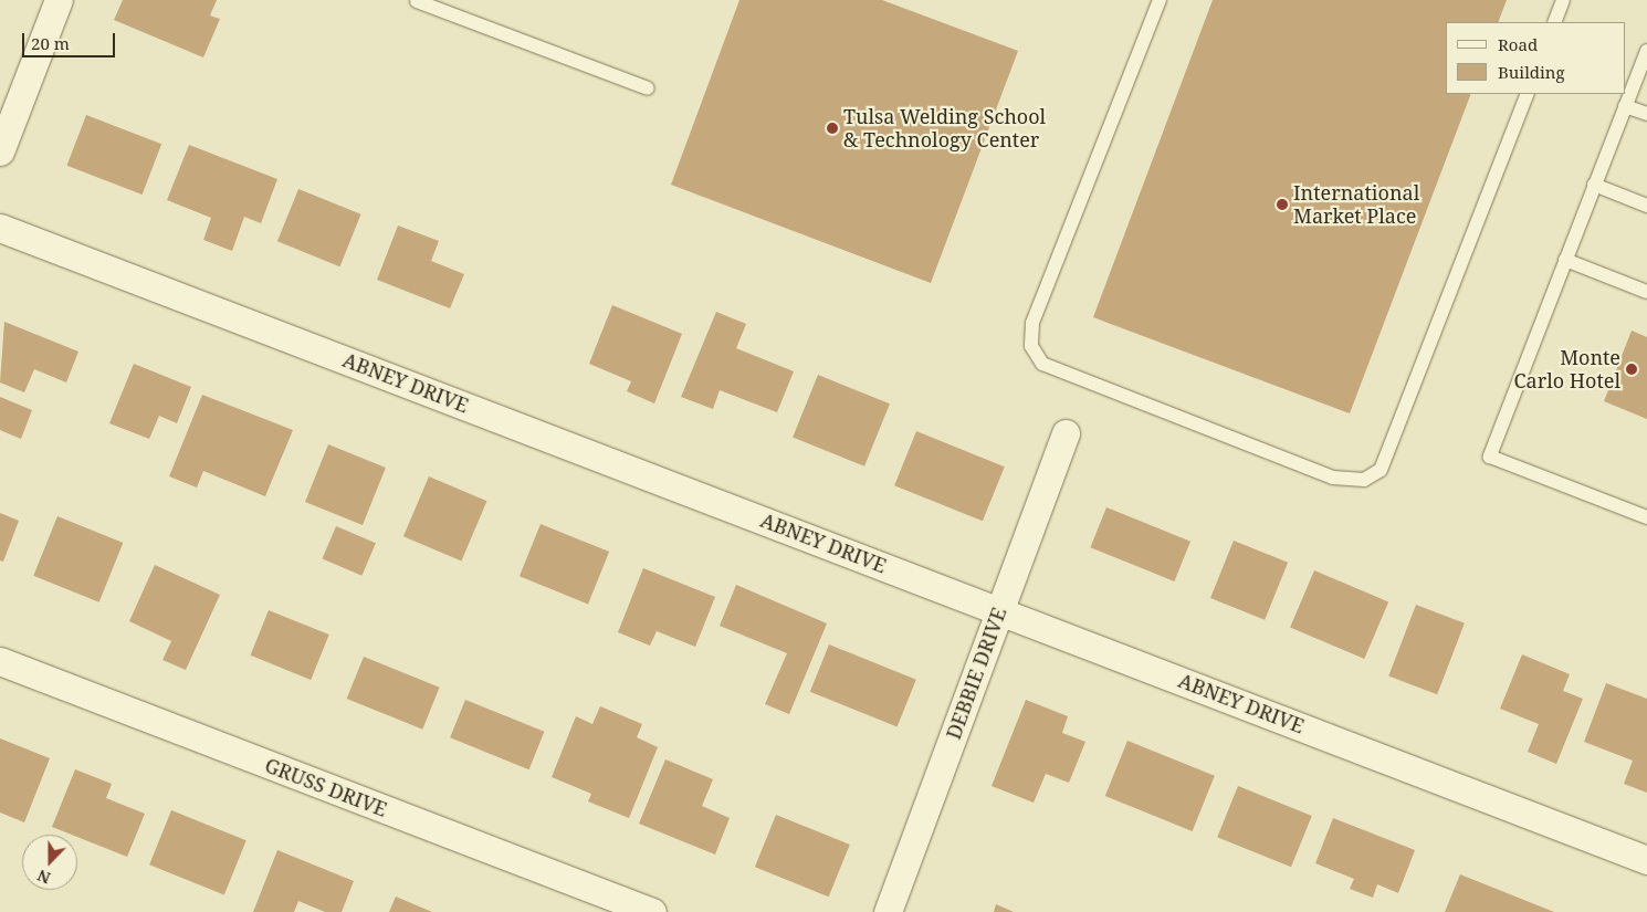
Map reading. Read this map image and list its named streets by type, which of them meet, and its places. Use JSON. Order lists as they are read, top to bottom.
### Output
{
  "streets": {
    "street": ["ABNEY DRIVE", "DEBBIE DRIVE", "GRUSS DRIVE"]
  },
  "crossings": [
    ["ABNEY DRIVE", "DEBBIE DRIVE"]
  ],
  "places": ["Tulsa Welding School & Technology Center", "International Market Place", "Monte Carlo Hotel"],
  "legend": ["Road", "Building"],
  "scale_bar": "20 m",
  "north": "bottom"
}
